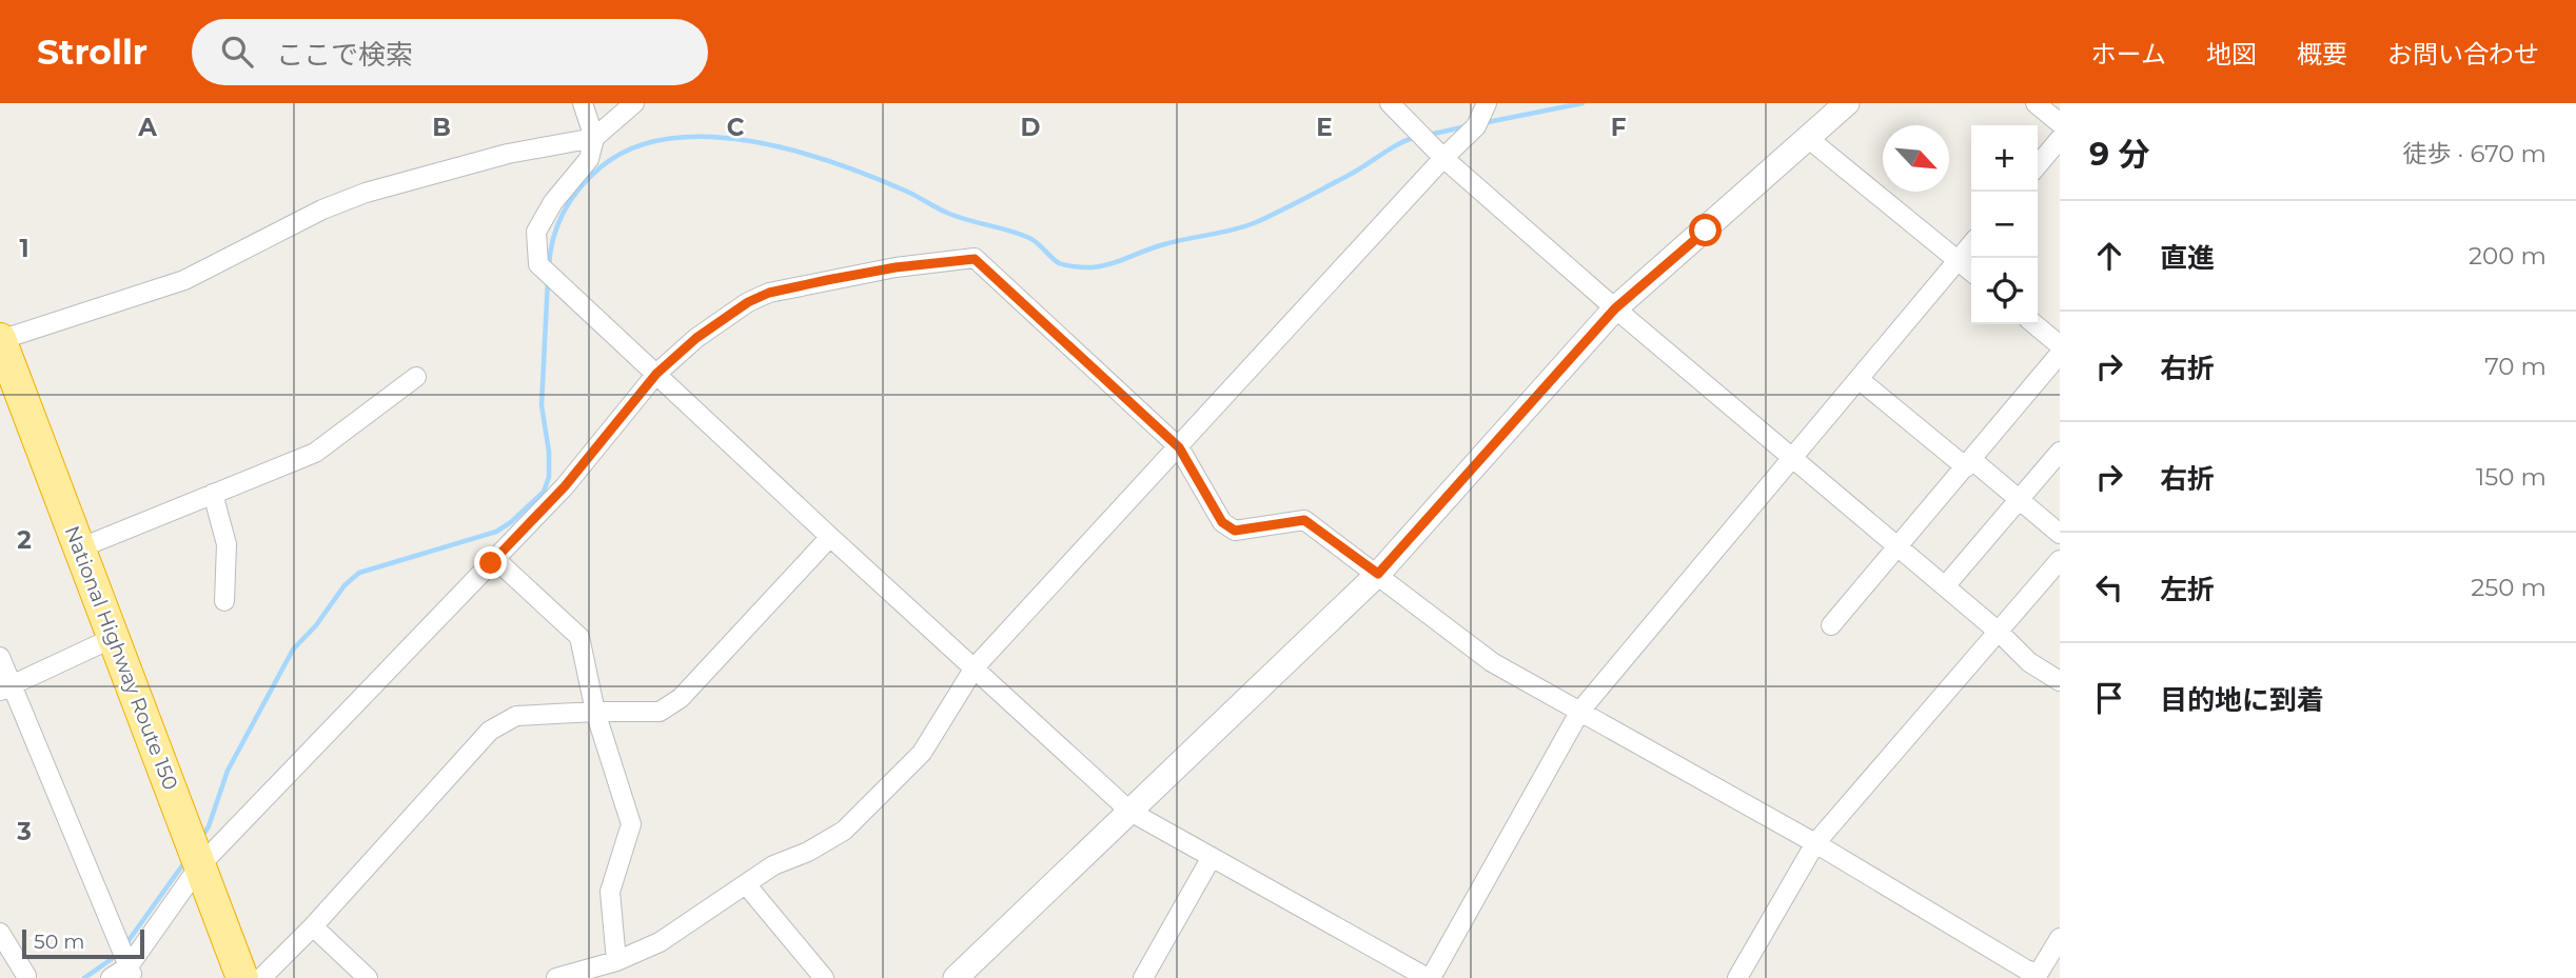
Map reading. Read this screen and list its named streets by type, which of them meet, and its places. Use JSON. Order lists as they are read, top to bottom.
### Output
{
  "streets": {
    "highway": ["National Highway Route 150"]
  },
  "scale_bar": "50 m",
  "north": "bottom right",
  "page": {
    "header": "Strollr",
    "search": "ここで検索",
    "nav": [
      "ホーム",
      "地図",
      "概要",
      "お問い合わせ"
    ],
    "heading": ["9 分", "徒歩 · 670 m"],
    "map_buttons": ["+", "−"],
    "list": [
      ["直進", "200 m"],
      ["右折", "70 m"],
      ["右折", "150 m"],
      ["左折", "250 m"],
      "目的地に到着"
    ],
    "scale": "50 m"
  },
  "grid": {
    "columns": [
      "A",
      "B",
      "C",
      "D",
      "E",
      "F"
    ],
    "rows": ["1", "2", "3"]
  }
}
